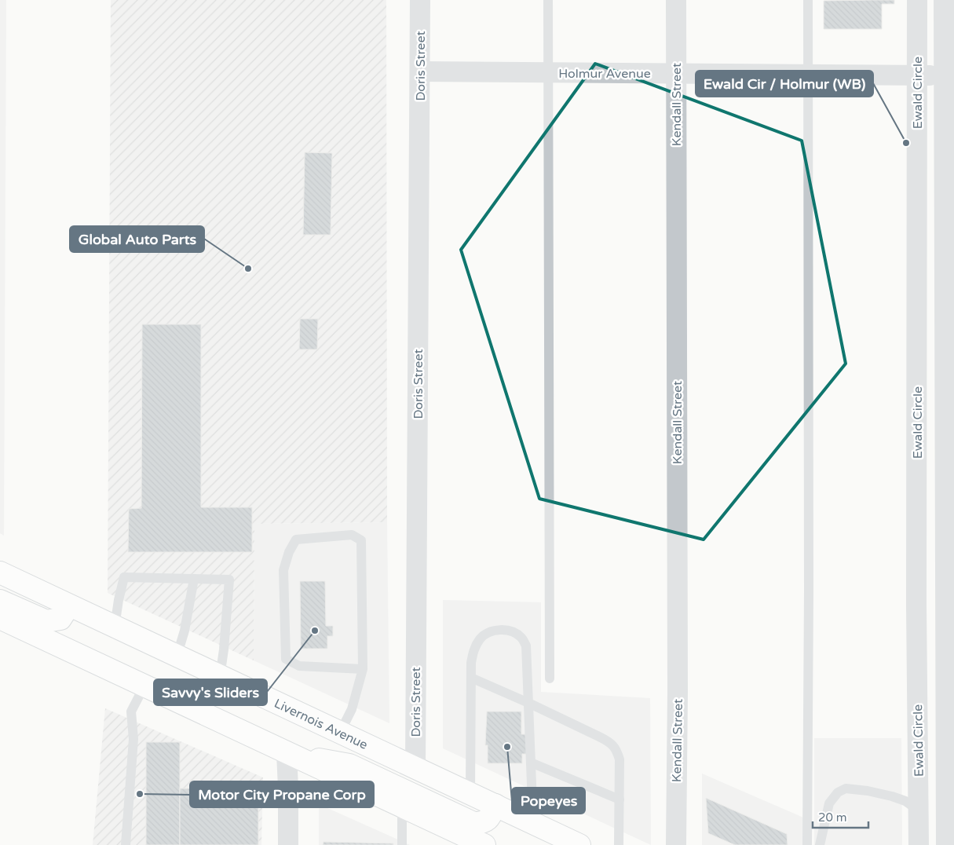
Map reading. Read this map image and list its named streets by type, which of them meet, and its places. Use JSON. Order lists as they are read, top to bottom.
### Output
{
  "streets": {
    "main road": ["Livernois Avenue"],
    "street": [
      "Doris Street",
      "Holmur Avenue",
      "Ewald Circle",
      "Kendall Street"
    ]
  },
  "crossings": [
    ["Doris Street", "Holmur Avenue"],
    ["Doris Street", "Livernois Avenue"],
    ["Holmur Avenue", "Ewald Circle"],
    ["Holmur Avenue", "Kendall Street"]
  ],
  "places": [
    "Ewald Cir / Holmur (WB)",
    "Global Auto Parts",
    "Savvy's Sliders",
    "Popeyes",
    "Motor City Propane Corp"
  ],
  "scale_bar": "20 m"
}
